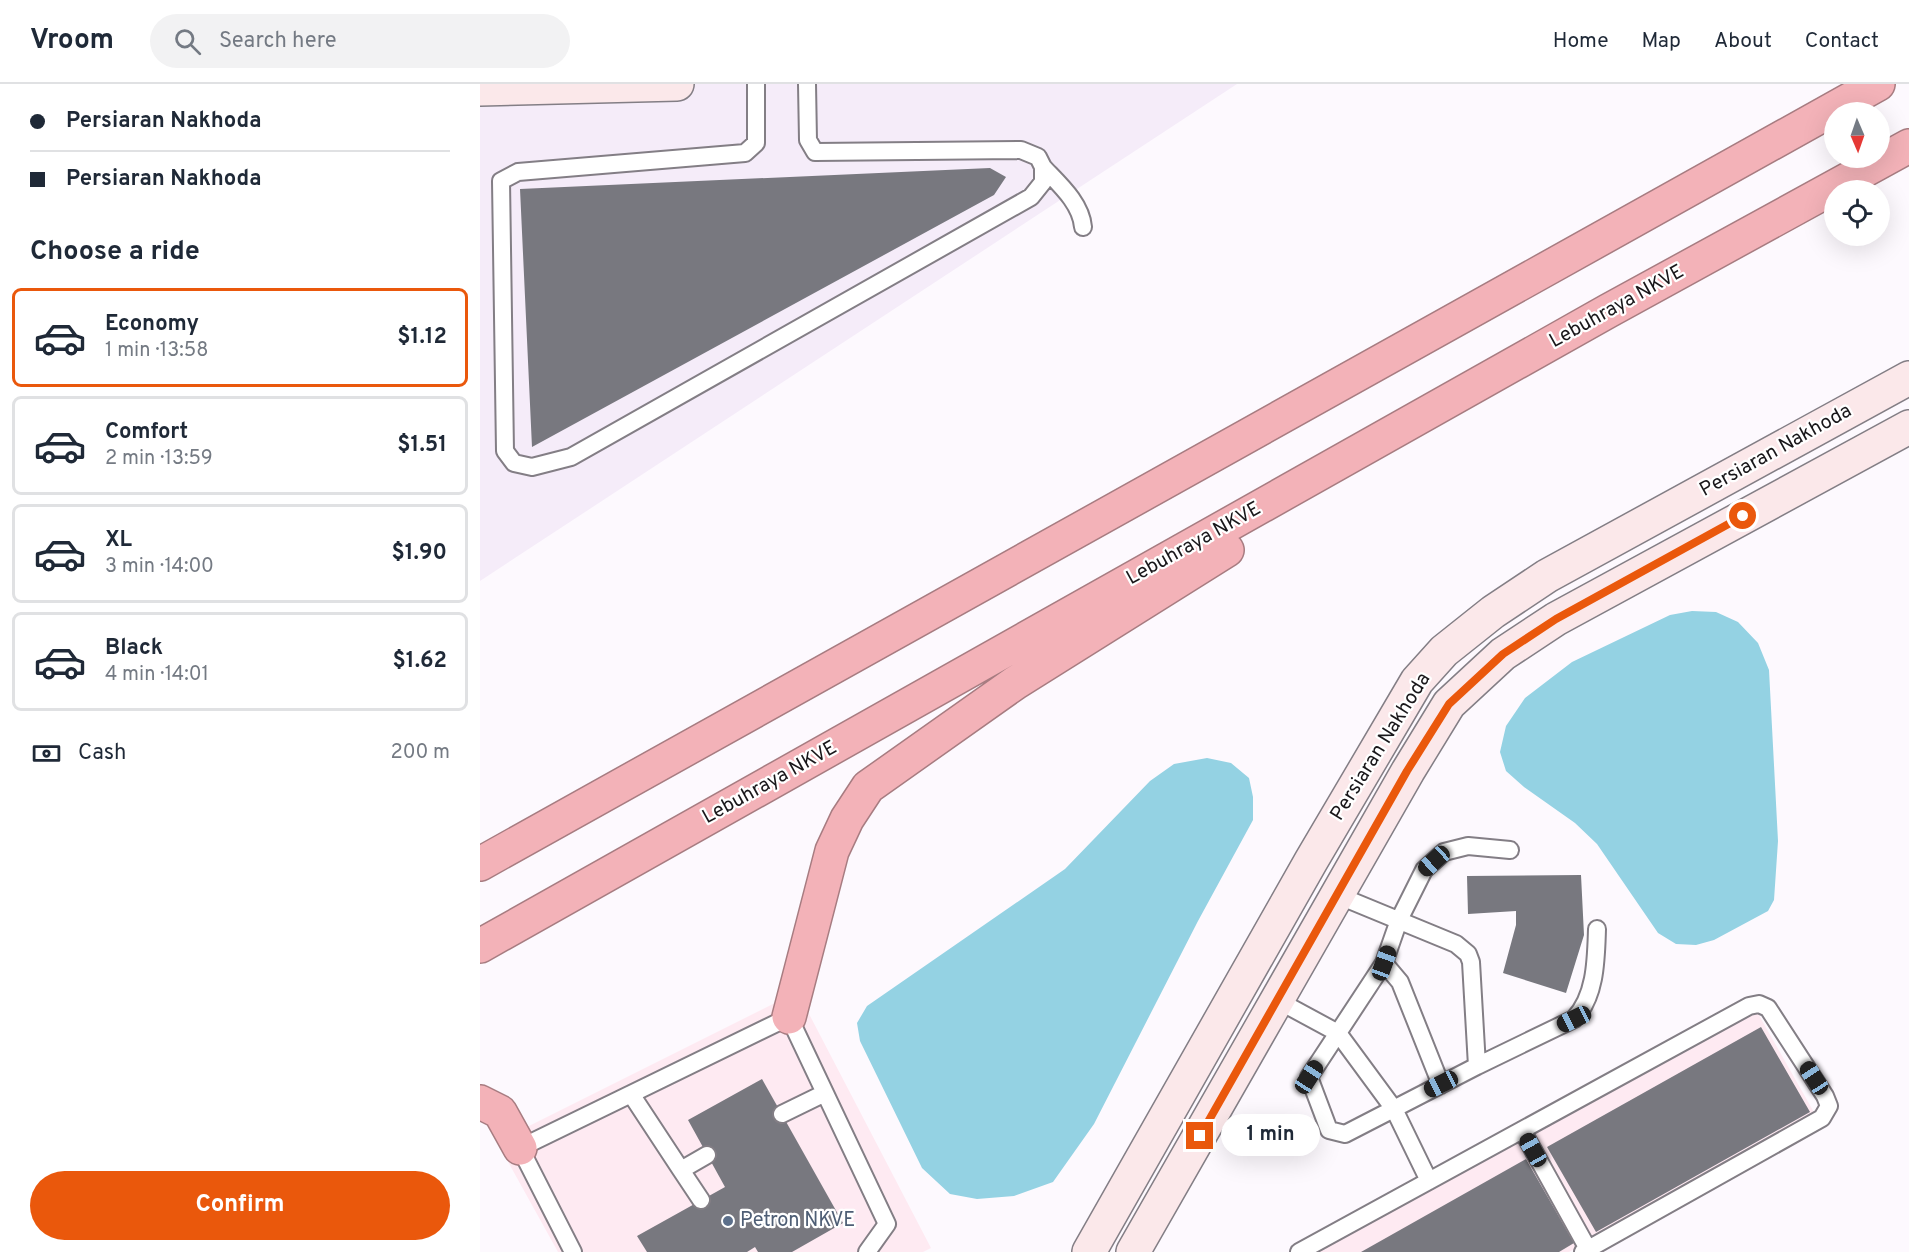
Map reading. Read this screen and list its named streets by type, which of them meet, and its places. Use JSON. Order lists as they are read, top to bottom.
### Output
{
  "streets": {
    "highway": ["Lebuhraya NKVE"],
    "street": ["Persiaran Nakhoda"]
  },
  "places": ["Petron NKVE"],
  "north": "bottom",
  "page": {
    "header": "Vroom",
    "search": "Search here",
    "nav": [
      "Home",
      "Map",
      "About",
      "Contact"
    ],
    "banner": ["Persiaran Nakhoda", "Persiaran Nakhoda"],
    "heading": "Choose a ride",
    "list": [
      {
        "name": "Economy",
        "note": "1 min · 13:58",
        "value": "$1.12"
      },
      {
        "name": "Comfort",
        "note": "2 min · 13:59",
        "value": "$1.51"
      },
      {
        "name": "XL",
        "note": "3 min · 14:00",
        "value": "$1.90"
      },
      {
        "name": "Black",
        "note": "4 min · 14:01",
        "value": "$1.62"
      }
    ],
    "pay": ["Cash", "200 m"],
    "bubble": "1 min",
    "buttons": "Confirm"
  }
}
